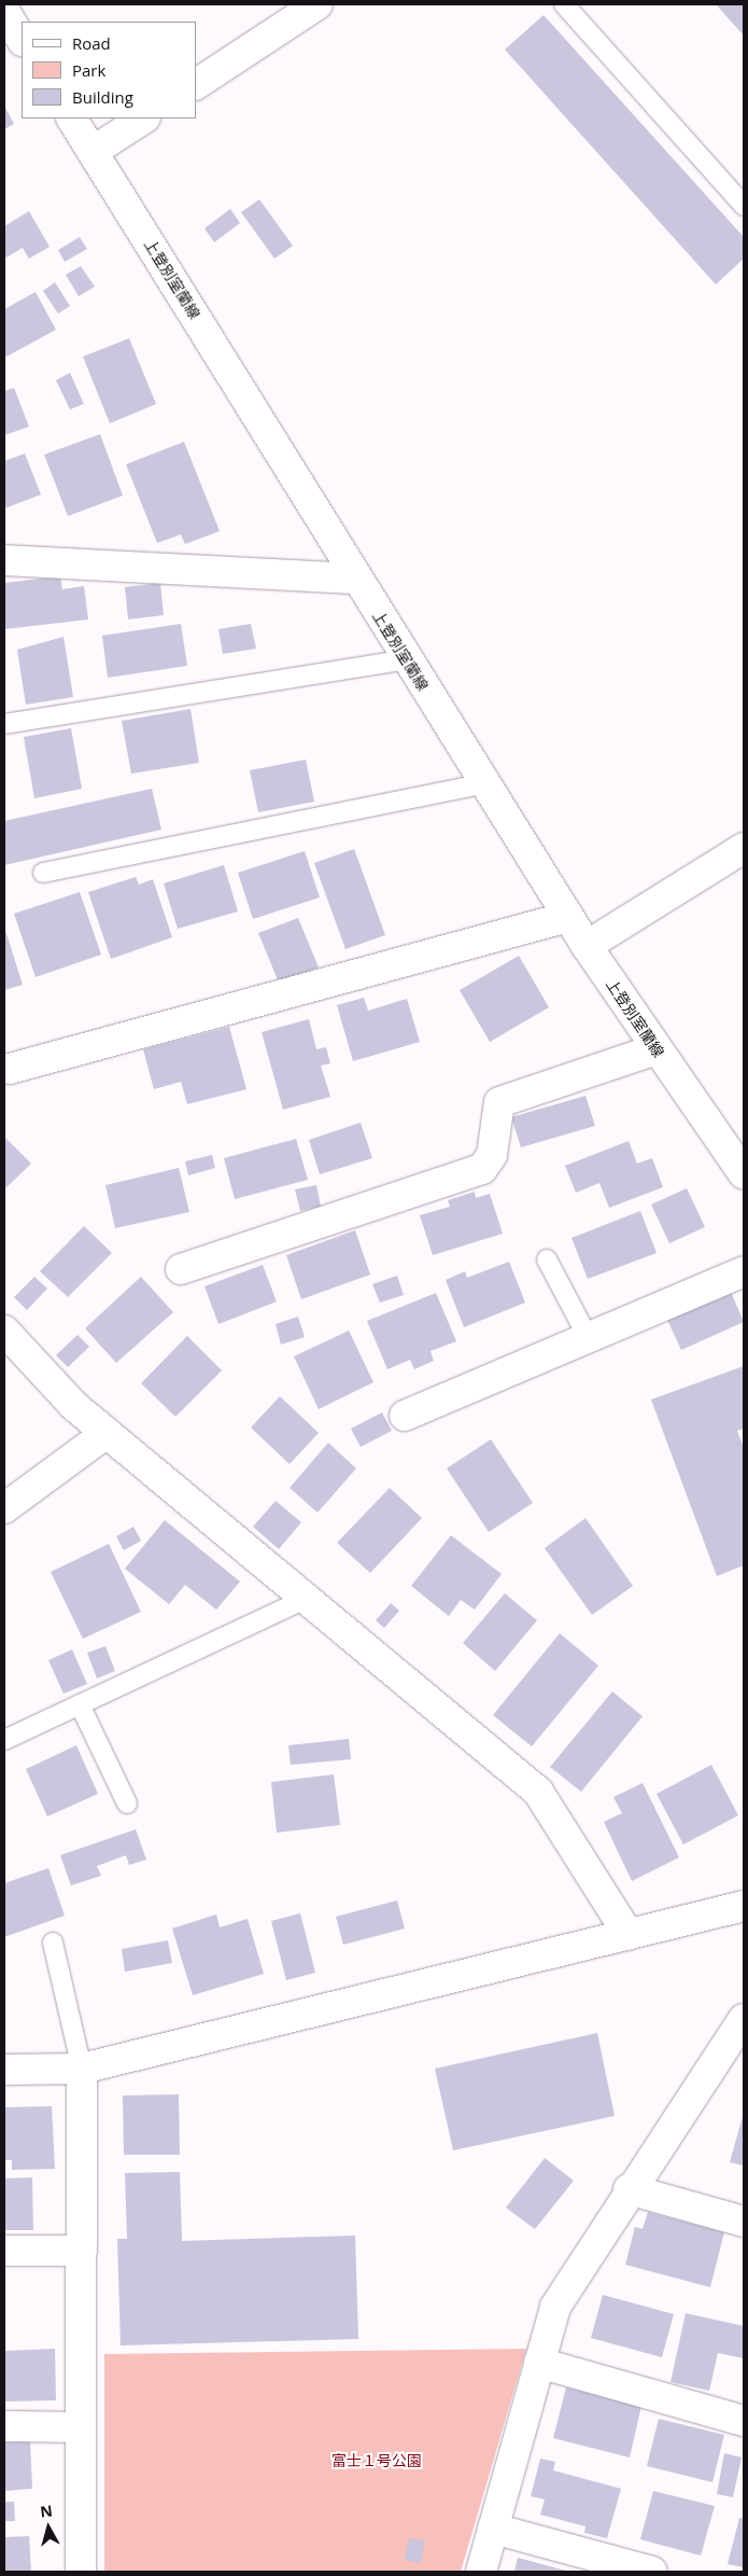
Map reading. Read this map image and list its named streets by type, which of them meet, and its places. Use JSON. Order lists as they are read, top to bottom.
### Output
{
  "streets": {
    "street": ["上登別室蘭線"]
  },
  "parks": ["富士１号公園"],
  "legend": ["Road", "Park", "Building"],
  "north": "top"
}
